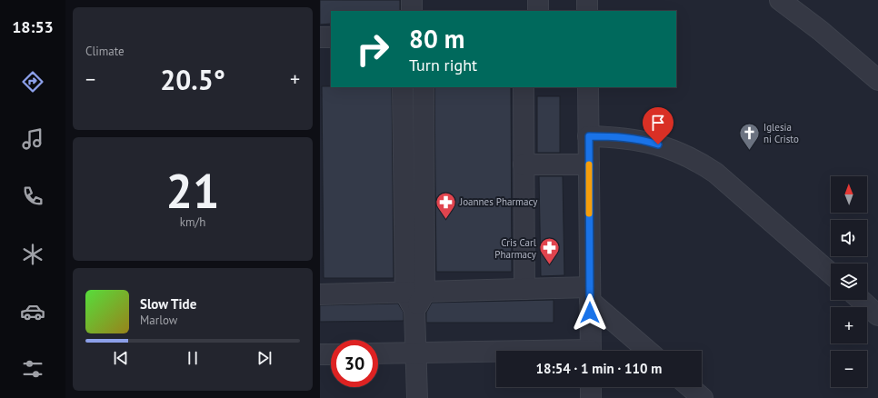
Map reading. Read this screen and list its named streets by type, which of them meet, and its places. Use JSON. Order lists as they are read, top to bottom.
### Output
{
  "places": {
    "church": ["Iglesia ni Cristo"],
    "pharmacy": ["Joannes Pharmacy", "Cris Carl Pharmacy"]
  },
  "north": "top",
  "page": {
    "tabs": "18:53",
    "tile": [
      "Climate",
      ["21", "km/h"]
    ],
    "turn": ["80 m", "Turn right"],
    "heat": ["−", "20.5°", "+"],
    "map_buttons": ["+", "−"],
    "song": ["Slow Tide", "Marlow"],
    "limit": "30",
    "trip": "18:54 · 1 min · 110 m"
  }
}
